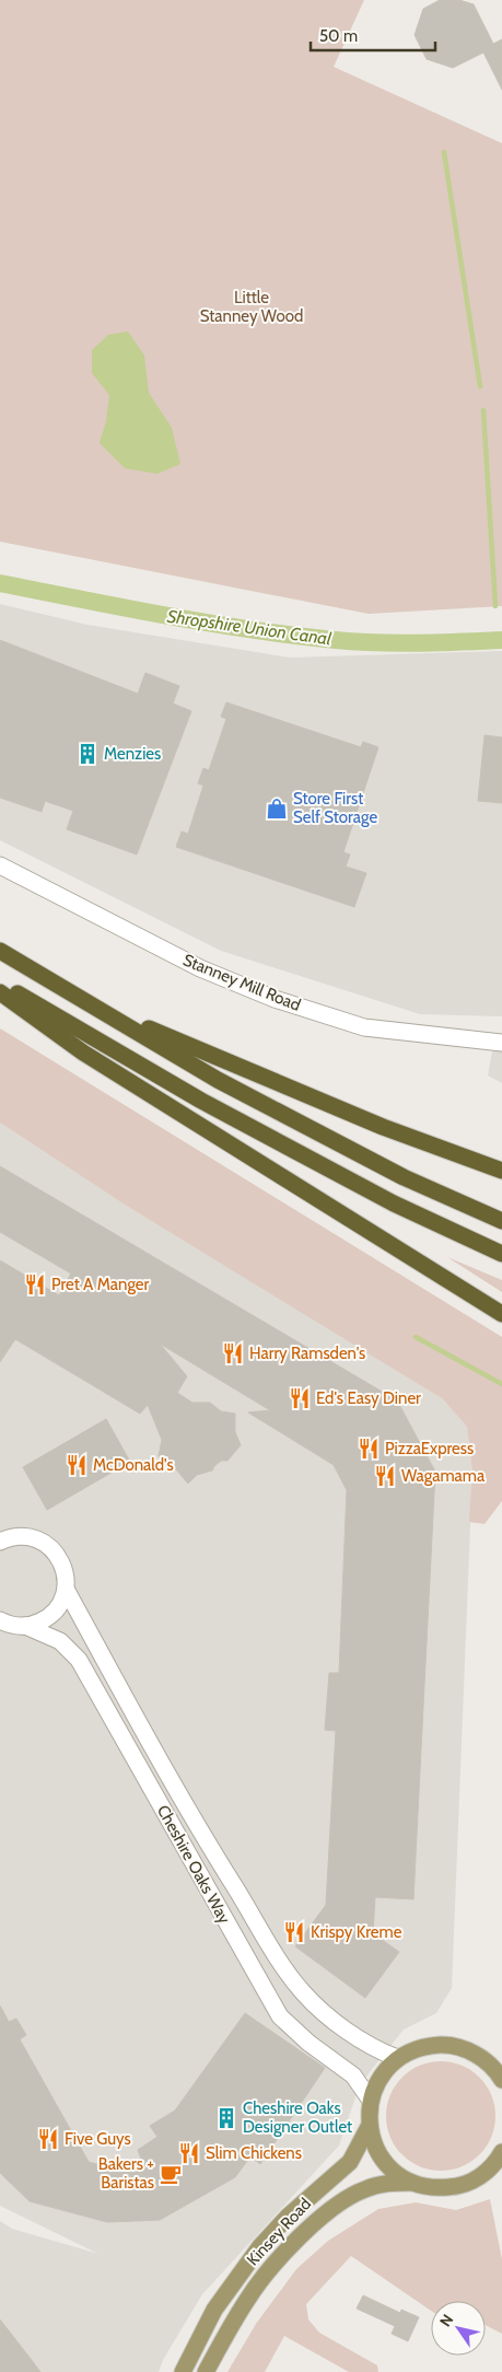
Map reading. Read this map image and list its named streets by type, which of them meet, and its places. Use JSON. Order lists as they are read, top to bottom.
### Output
{
  "streets": {
    "main road": ["Kinsey Road"],
    "street": ["Stanney Mill Road", "Cheshire Oaks Way"]
  },
  "water": ["Shropshire Union Canal"],
  "parks": ["Little Stanney Wood"],
  "places": {
    "building": ["Menzies", "Cheshire Oaks Designer Outlet"],
    "shop": ["Store First Self Storage"],
    "restaurant": [
      "Pret A Manger",
      "Harry Ramsden's",
      "Ed's Easy Diner",
      "PizzaExpress",
      "McDonald's",
      "Wagamama",
      "Krispy Kreme",
      "Five Guys",
      "Slim Chickens"
    ],
    "cafe": ["Bakers + Baristas"]
  },
  "scale_bar": "50 m",
  "north": "top left"
}
